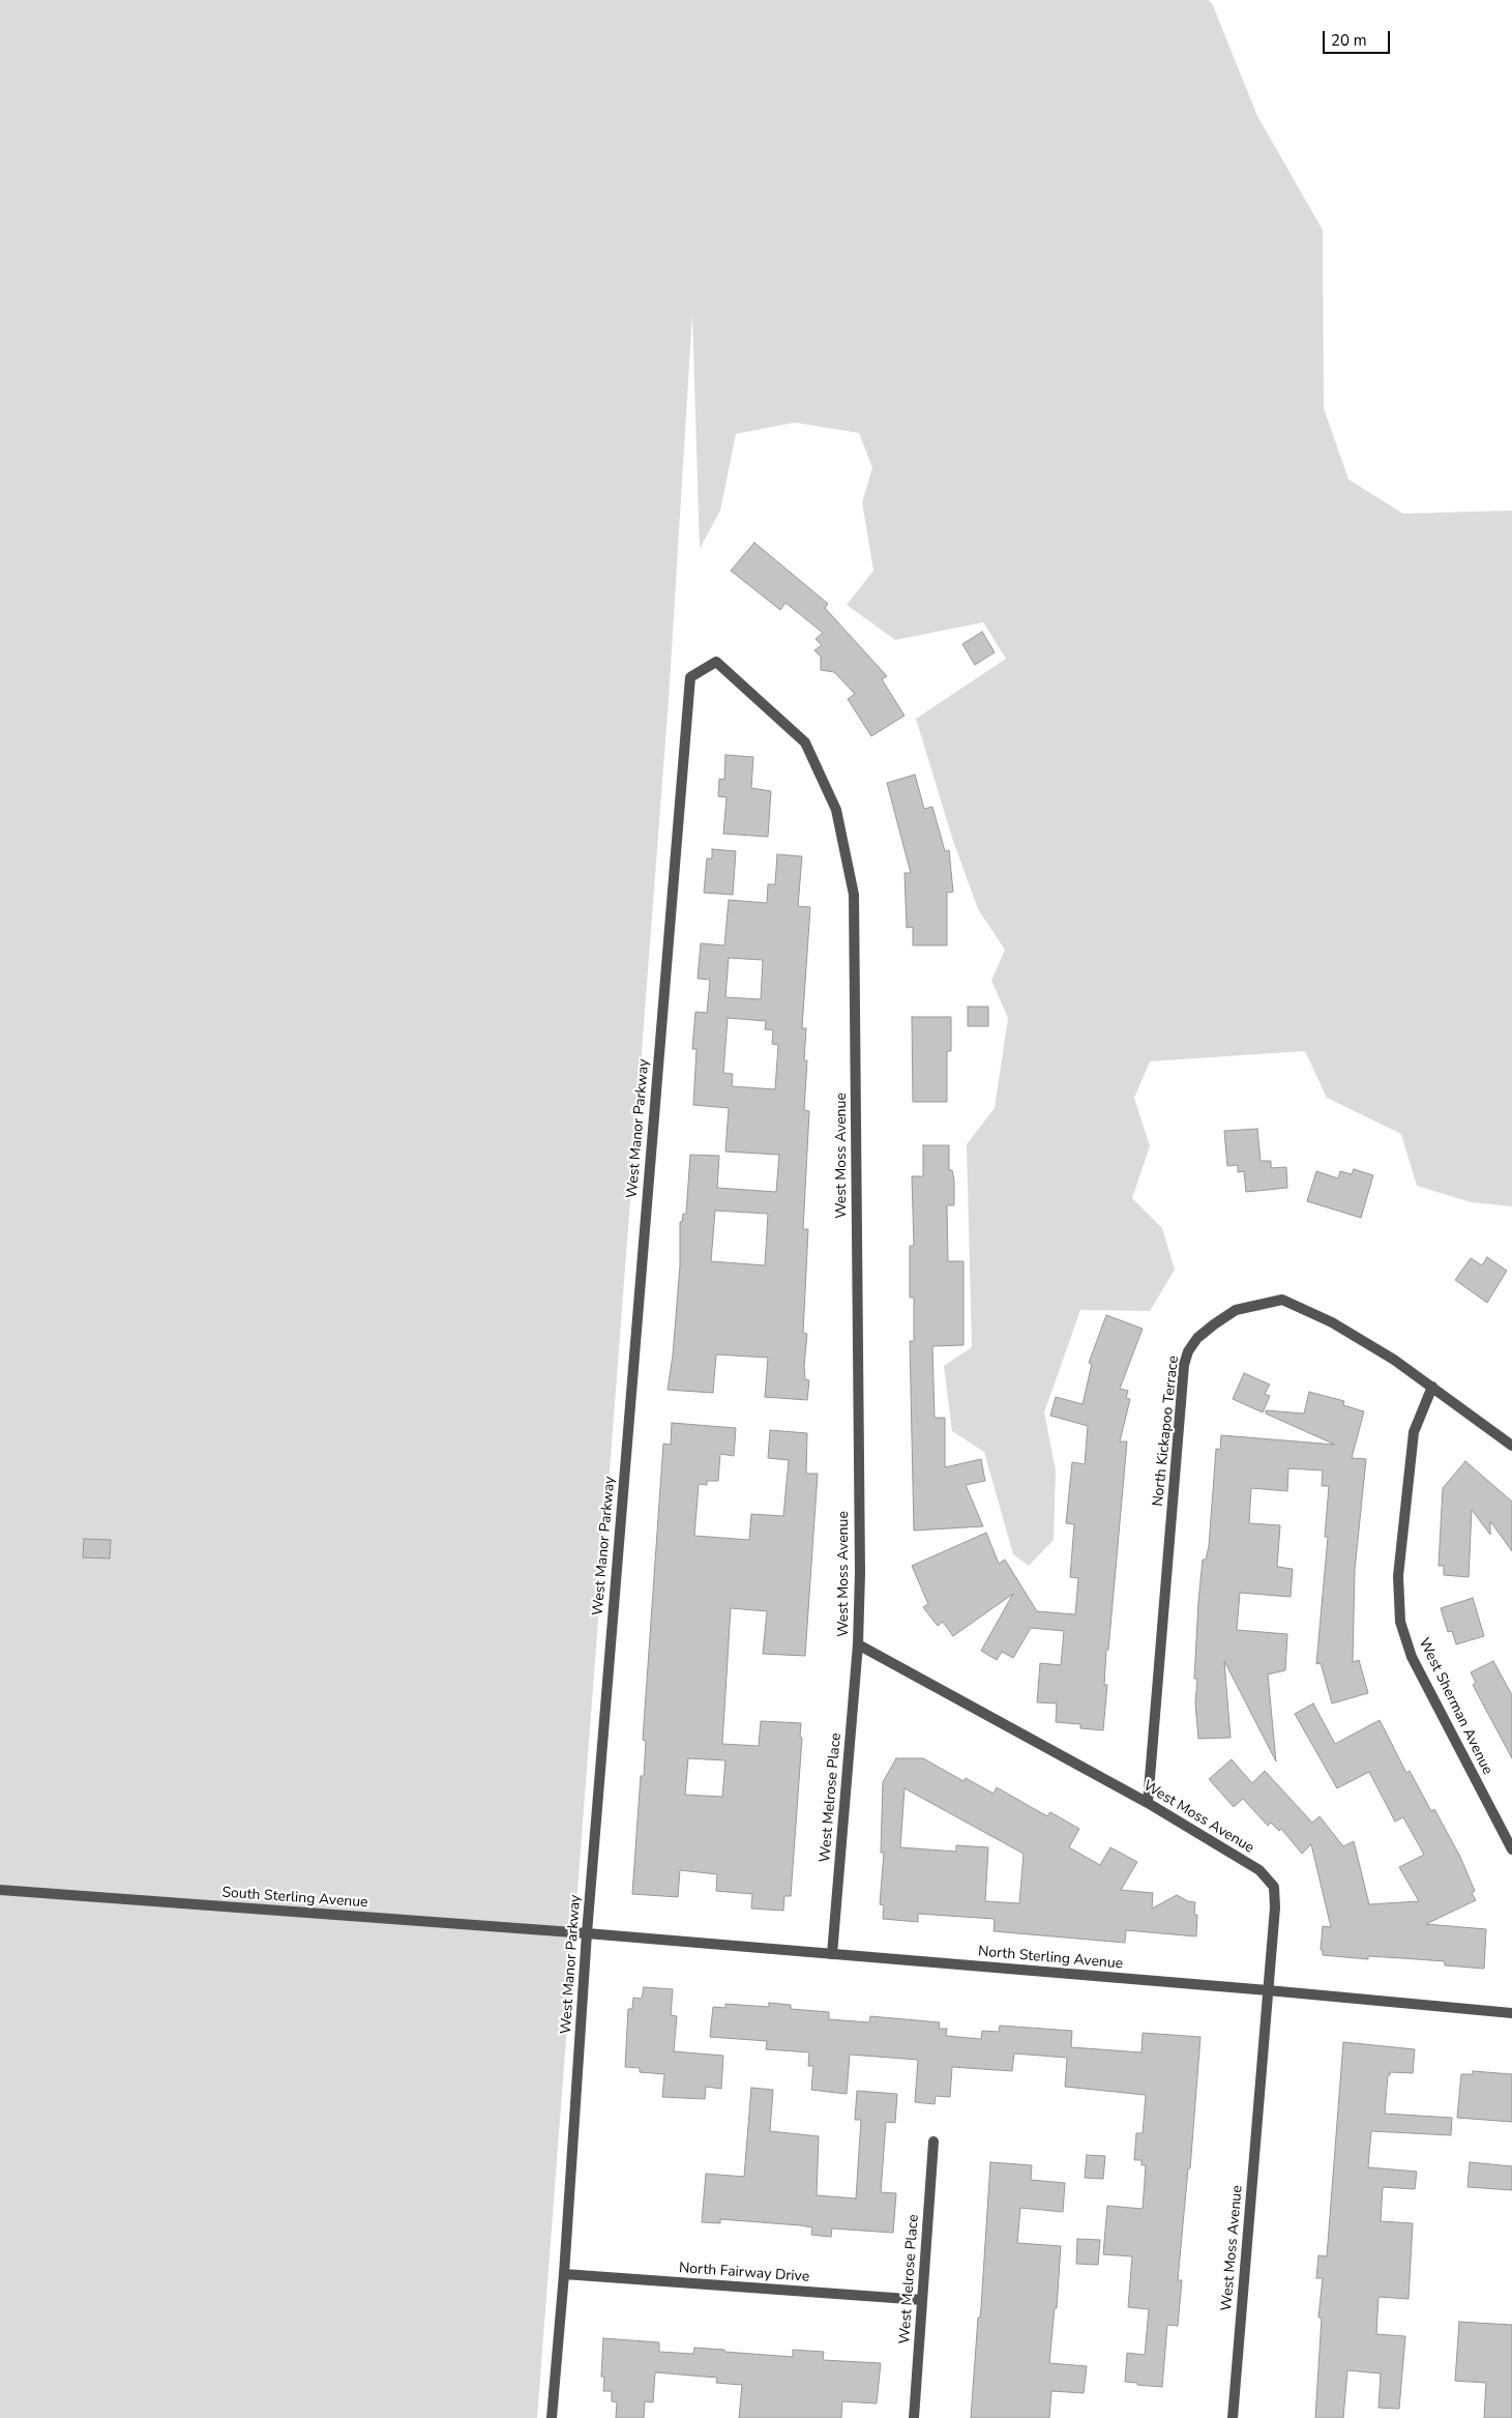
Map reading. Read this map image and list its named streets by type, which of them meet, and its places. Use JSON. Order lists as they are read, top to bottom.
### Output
{
  "streets": {
    "street": [
      "West Manor Parkway",
      "West Moss Avenue",
      "North Kickapoo Terrace",
      "West Sherman Avenue",
      "West Melrose Place",
      "South Sterling Avenue",
      "North Sterling Avenue",
      "North Fairway Drive"
    ]
  },
  "crossings": [
    ["West Manor Parkway", "West Moss Avenue"],
    ["West Manor Parkway", "South Sterling Avenue"],
    ["West Manor Parkway", "North Sterling Avenue"],
    ["West Manor Parkway", "North Fairway Drive"],
    ["West Moss Avenue", "North Kickapoo Terrace"],
    ["West Moss Avenue", "West Melrose Place"],
    ["West Moss Avenue", "North Sterling Avenue"],
    ["North Kickapoo Terrace", "West Sherman Avenue"],
    ["West Melrose Place", "North Sterling Avenue"],
    ["West Melrose Place", "North Fairway Drive"],
    ["South Sterling Avenue", "North Sterling Avenue"]
  ],
  "scale_bar": "20 m"
}
